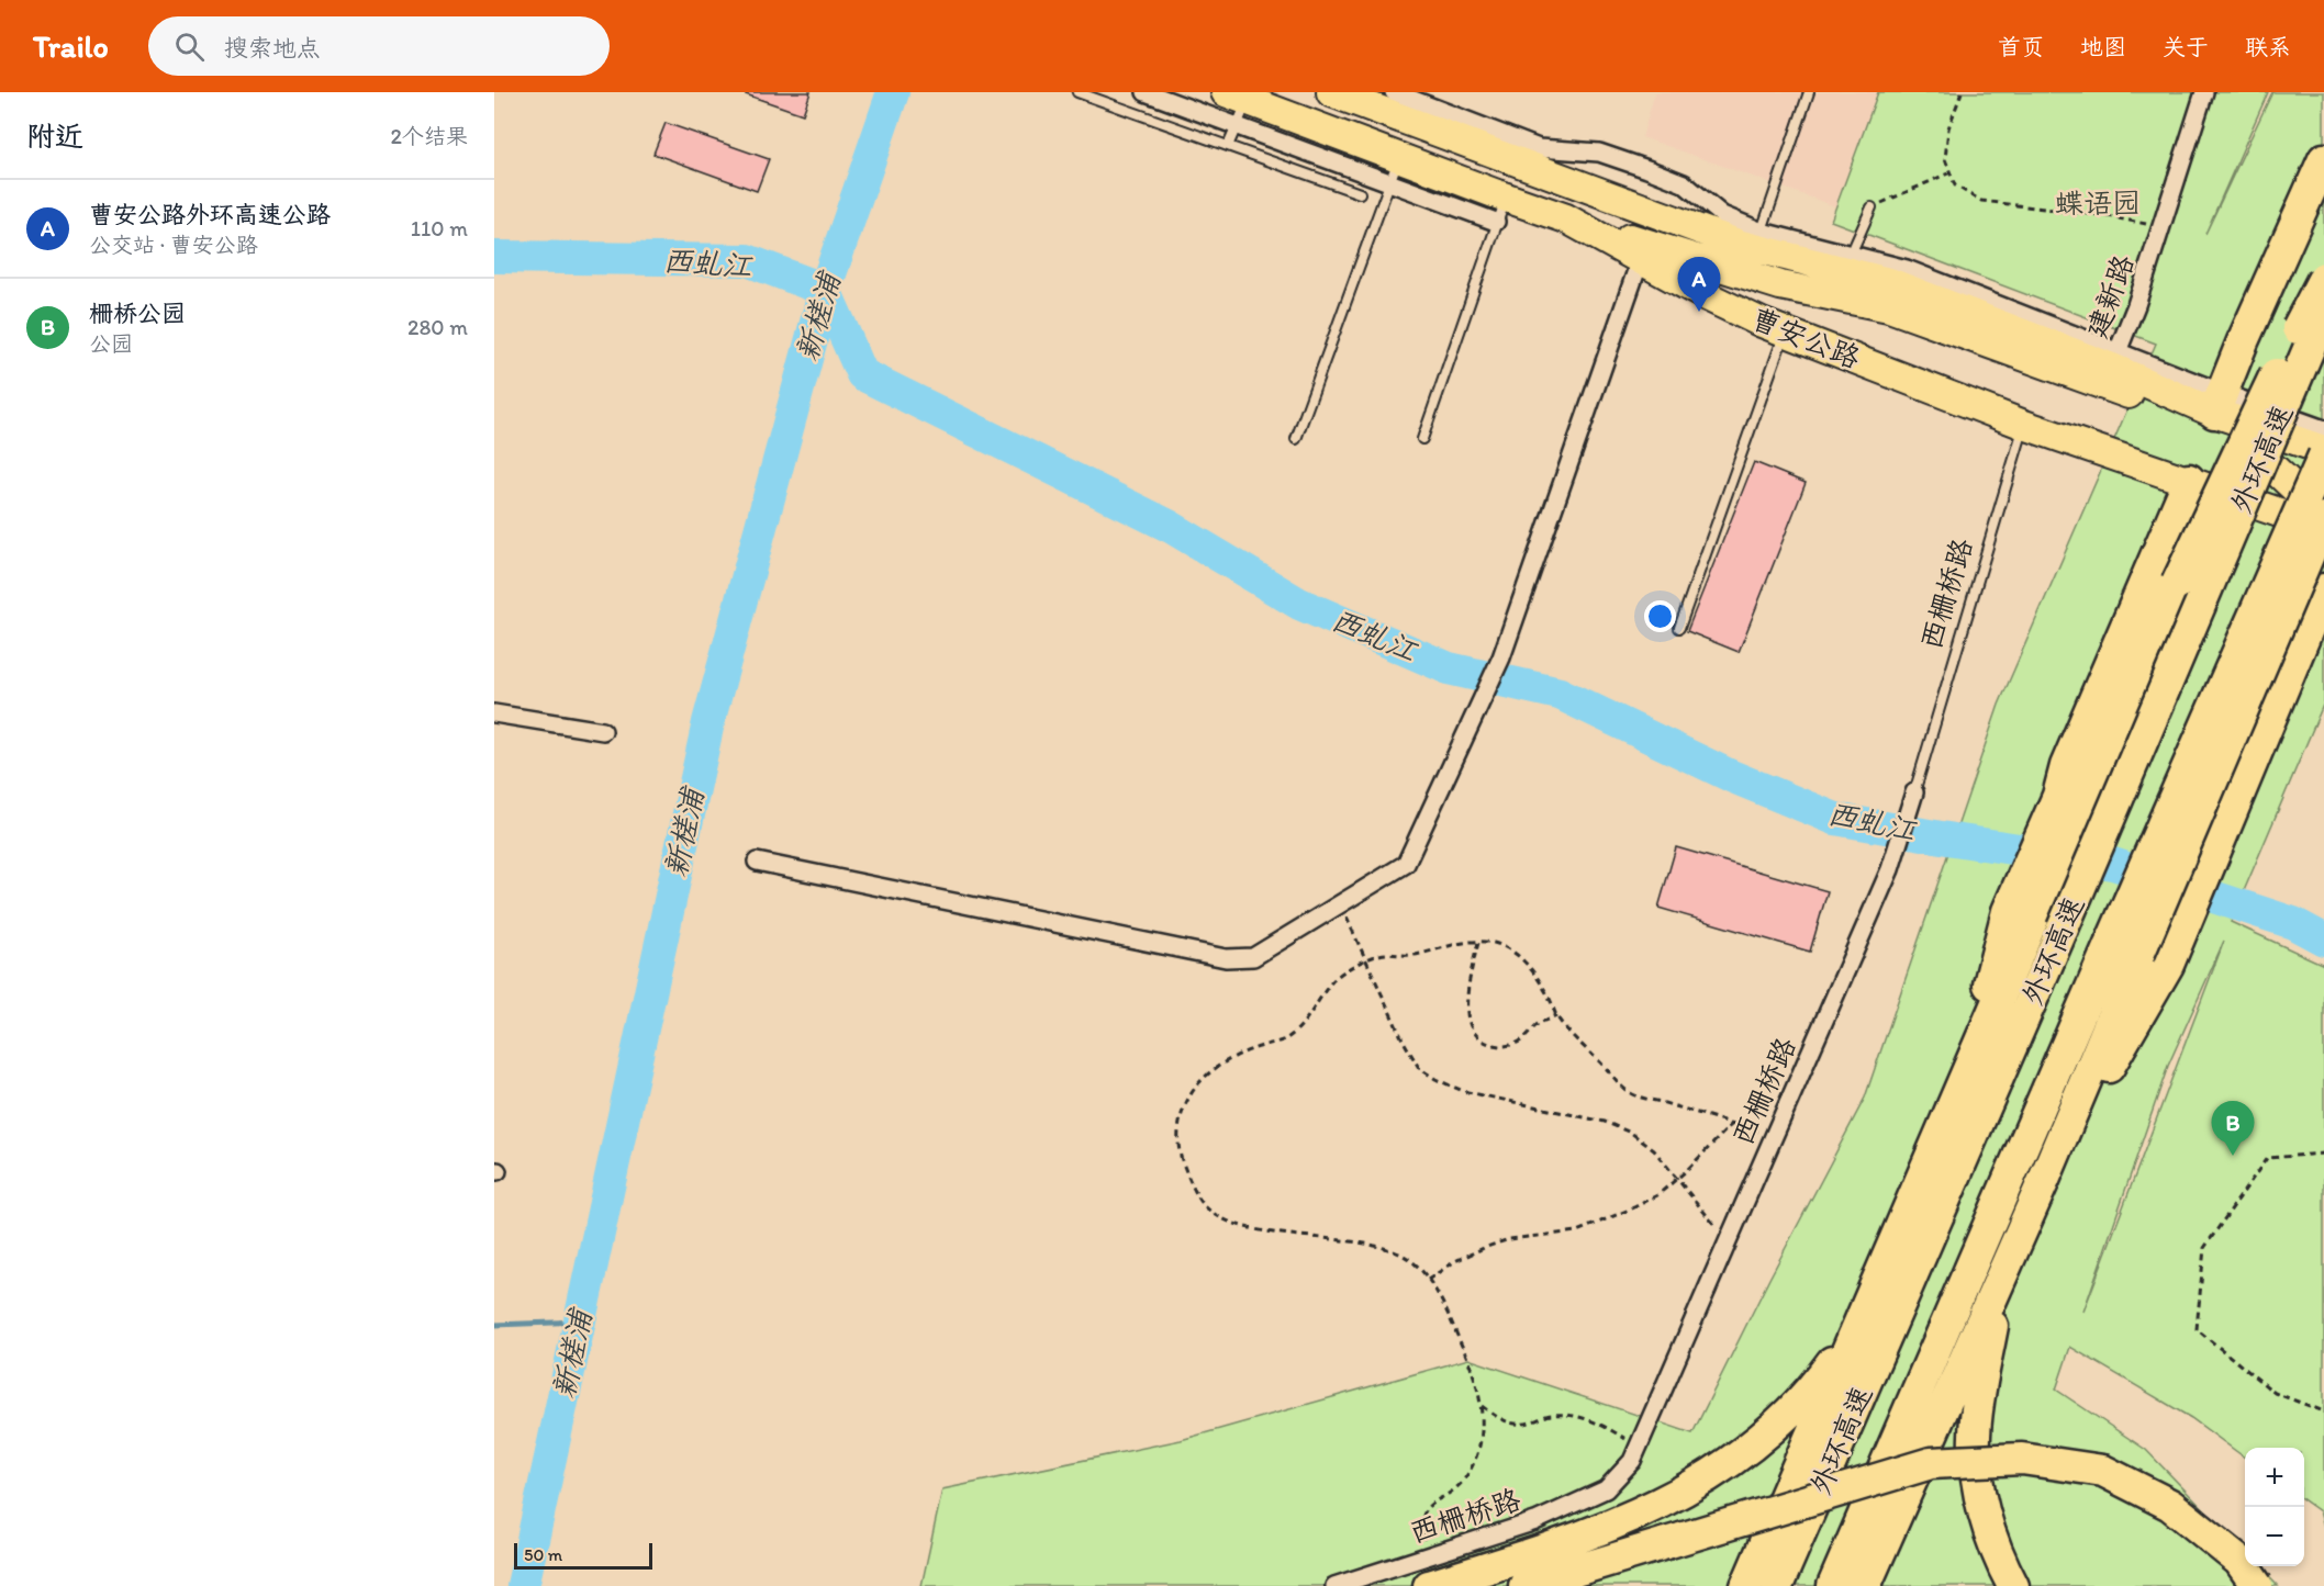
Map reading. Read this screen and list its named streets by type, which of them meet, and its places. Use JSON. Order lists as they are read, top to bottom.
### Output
{
  "streets": {
    "highway": ["曹安公路", "外环高速"],
    "street": ["建新路", "西栅桥路"]
  },
  "crossings": [
    ["曹安公路", "西栅桥路"]
  ],
  "water": ["西虬江", "新槎浦"],
  "parks": ["蝶语园"],
  "scale_bar": "50 m",
  "page": {
    "header": "Trailo",
    "search": "搜索地点",
    "nav": [
      "首页",
      "地图",
      "关于",
      "联系"
    ],
    "heading": ["附近", "2个结果"],
    "list": [
      {
        "mark": "A",
        "name": "曹安公路外环高速公路",
        "note": "公交站 · 曹安公路",
        "value": "110 m"
      },
      {
        "mark": "B",
        "name": "栅桥公园",
        "note": "公园",
        "value": "280 m"
      }
    ],
    "pins": ["A", "B"],
    "map_buttons": ["+", "−"],
    "scale": "50 m"
  }
}
